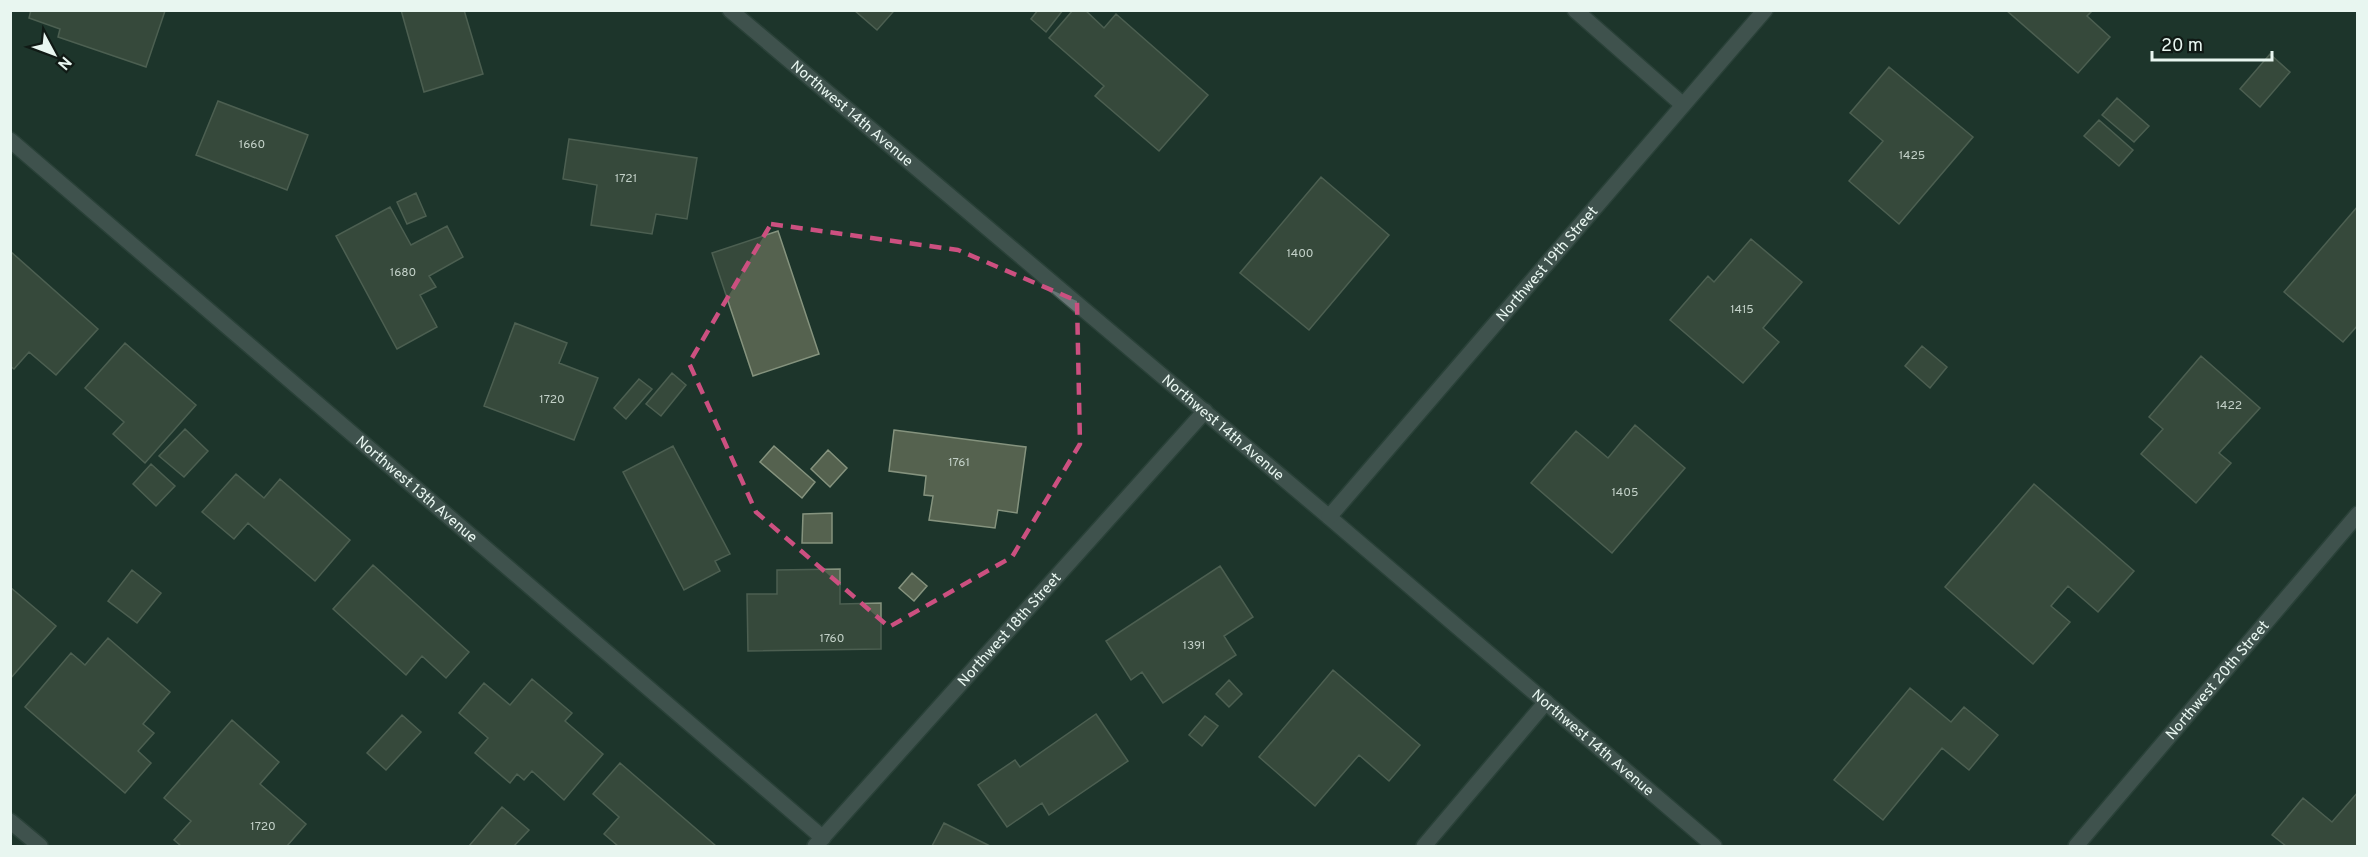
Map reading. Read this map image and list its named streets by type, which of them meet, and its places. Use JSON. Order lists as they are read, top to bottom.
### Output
{
  "streets": {
    "street": [
      "Northwest 14th Avenue",
      "Northwest 19th Street",
      "Northwest 13th Avenue",
      "Northwest 18th Street",
      "Northwest 20th Street"
    ]
  },
  "crossings": [
    ["Northwest 14th Avenue", "Northwest 19th Street"],
    ["Northwest 14th Avenue", "Northwest 18th Street"],
    ["Northwest 13th Avenue", "Northwest 18th Street"]
  ],
  "house_numbers": [
    "1660",
    "1425",
    "1721",
    "1400",
    "1680",
    "1415",
    "1720",
    "1422",
    "1761",
    "1405",
    "1760",
    "1391",
    "1720"
  ],
  "scale_bar": "20 m",
  "north": "bottom right"
}
